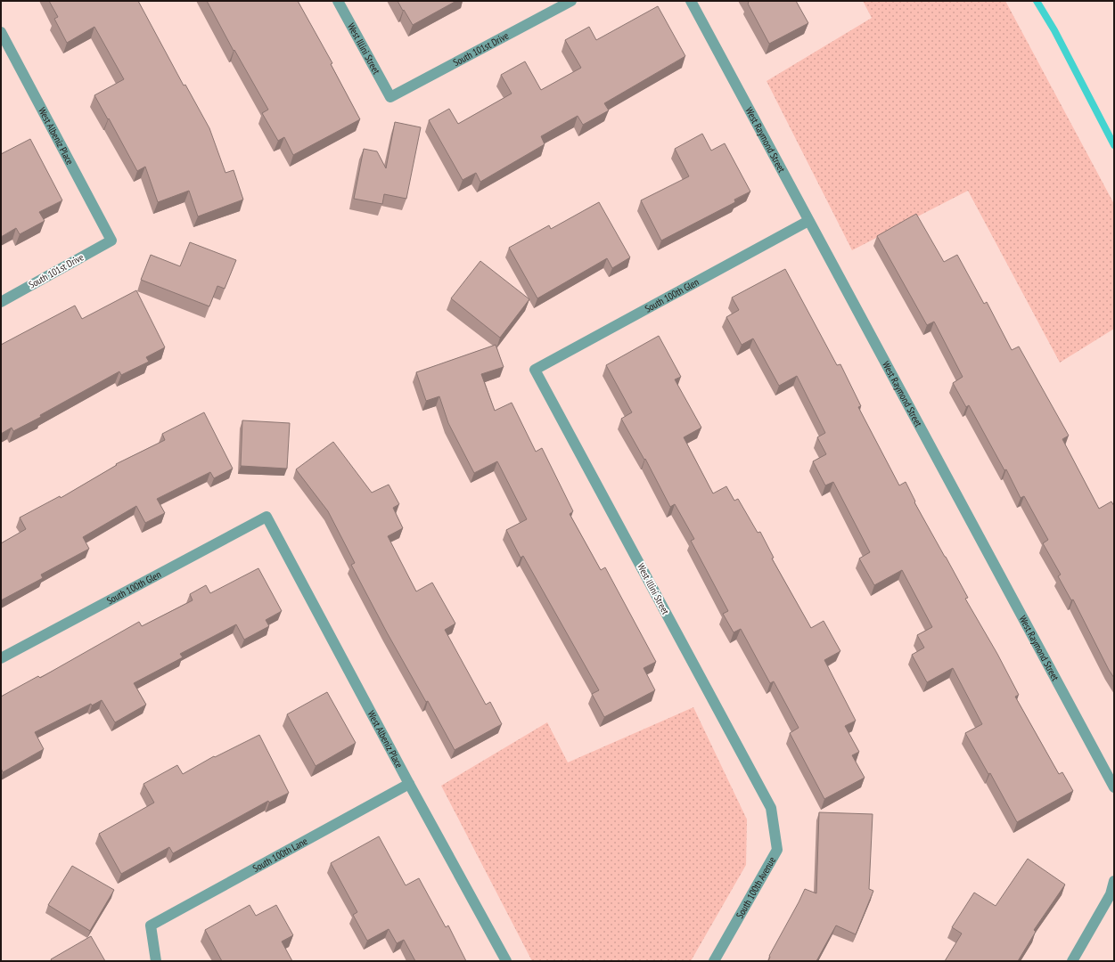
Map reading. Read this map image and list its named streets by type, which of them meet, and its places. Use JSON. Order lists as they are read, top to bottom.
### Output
{
  "streets": {
    "street": [
      "West Illini Street",
      "South 101st Drive",
      "West Albeniz Place",
      "West Raymond Street",
      "South 100th Glen",
      "South 100th Lane",
      "South 100th Avenue"
    ]
  },
  "crossings": [
    ["West Illini Street", "South 101st Drive"],
    ["West Illini Street", "South 100th Glen"],
    ["West Illini Street", "South 100th Avenue"],
    ["South 101st Drive", "West Albeniz Place"],
    ["West Albeniz Place", "South 100th Glen"],
    ["West Albeniz Place", "South 100th Lane"],
    ["West Raymond Street", "South 100th Glen"]
  ]
}
